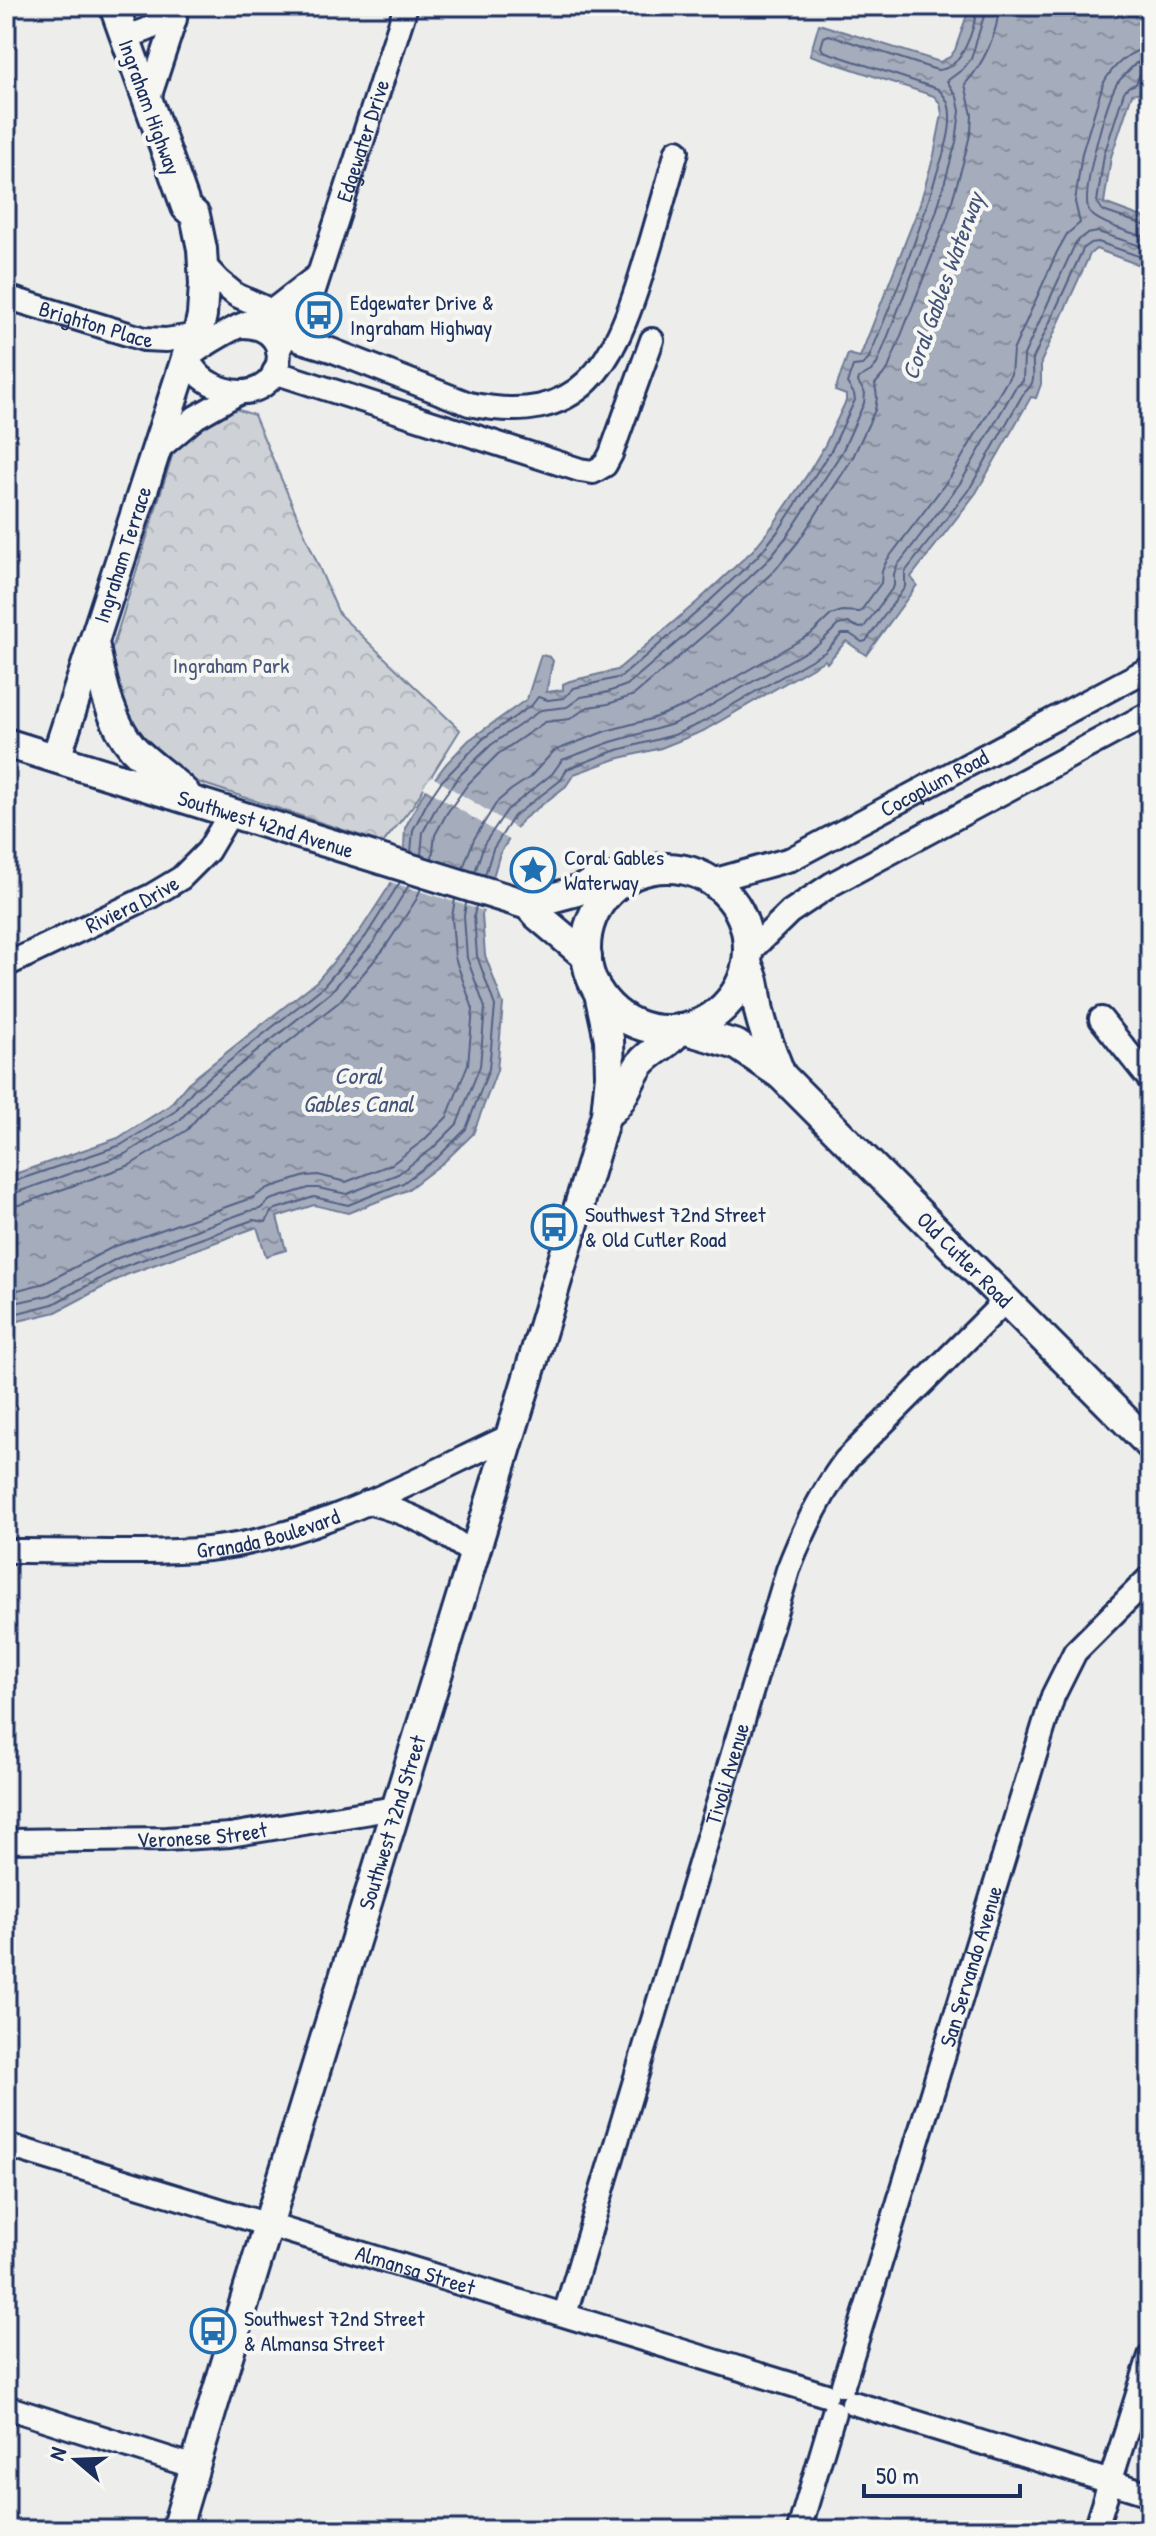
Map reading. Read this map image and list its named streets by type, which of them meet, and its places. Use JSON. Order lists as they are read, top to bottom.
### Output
{
  "streets": {
    "main road": [
      "Ingraham Highway",
      "Ingraham Terrace",
      "Southwest 42nd Avenue",
      "Old Cutler Road",
      "Southwest 72nd Street"
    ],
    "street": [
      "Edgewater Drive",
      "Brighton Place",
      "Cocoplum Road",
      "Riviera Drive",
      "Granada Boulevard",
      "Tivoli Avenue",
      "Veronese Street",
      "San Servando Avenue",
      "Almansa Street"
    ]
  },
  "crossings": [
    ["Ingraham Highway", "Edgewater Drive"],
    ["Ingraham Highway", "Brighton Place"],
    ["Ingraham Highway", "Ingraham Terrace"],
    ["Edgewater Drive", "Brighton Place"],
    ["Edgewater Drive", "Ingraham Terrace"],
    ["Brighton Place", "Ingraham Terrace"],
    ["Ingraham Terrace", "Southwest 42nd Avenue"],
    ["Cocoplum Road", "Southwest 42nd Avenue"],
    ["Cocoplum Road", "Old Cutler Road"],
    ["Cocoplum Road", "Southwest 72nd Street"],
    ["Southwest 42nd Avenue", "Riviera Drive"],
    ["Southwest 42nd Avenue", "Old Cutler Road"],
    ["Southwest 42nd Avenue", "Southwest 72nd Street"],
    ["Old Cutler Road", "Tivoli Avenue"],
    ["Old Cutler Road", "Southwest 72nd Street"],
    ["Granada Boulevard", "Southwest 72nd Street"],
    ["Tivoli Avenue", "Almansa Street"],
    ["Southwest 72nd Street", "Veronese Street"],
    ["Southwest 72nd Street", "Almansa Street"],
    ["San Servando Avenue", "Almansa Street"]
  ],
  "water": ["Coral Gables Waterway", "Coral Gables Canal"],
  "parks": ["Ingraham Park"],
  "places": {
    "bus stop": ["Edgewater Drive & Ingraham Highway", "Southwest 72nd Street & Old Cutler Road", "Southwest 72nd Street & Almansa Street"],
    "place": ["Coral Gables Waterway"]
  },
  "scale_bar": "50 m",
  "north": "left"
}
